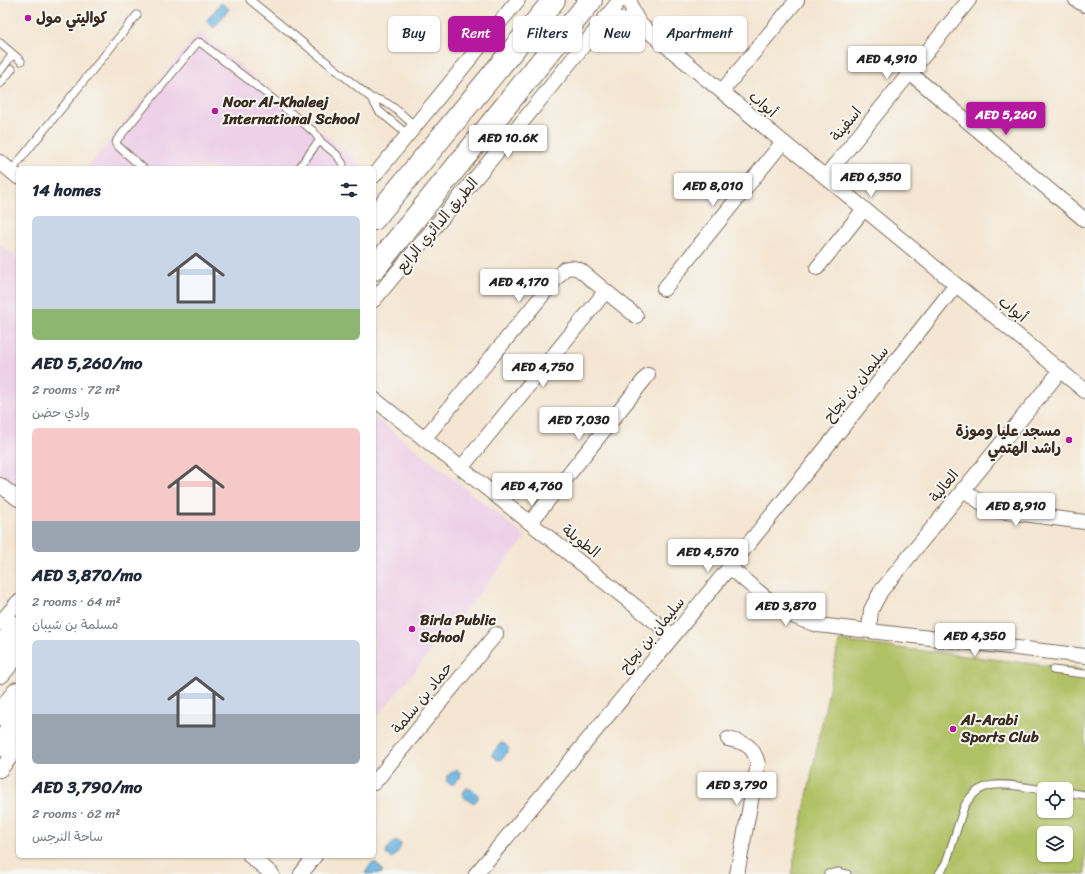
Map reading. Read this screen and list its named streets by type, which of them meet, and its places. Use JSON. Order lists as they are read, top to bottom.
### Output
{
  "streets": {
    "main road": ["الطريق الدائري الرابع"],
    "street": [
      "أبواب",
      "اسفينة",
      "سليمان بن نجاح",
      "العالية",
      "الطويلة",
      "حماد بن سلمة"
    ]
  },
  "crossings": [
    ["أبواب", "اسفينة"],
    ["أبواب", "سليمان بن نجاح"],
    ["أبواب", "العالية"],
    ["سليمان بن نجاح", "الطويلة"]
  ],
  "places": [
    "كواليتي مول",
    "Noor Al-Khaleej International School",
    "مسجد عليا وموزة راشد الهتمي",
    "Birla Public School",
    "Al-Arabi Sports Club"
  ],
  "page": {
    "chip": [
      "Buy",
      "Rent",
      "Filters",
      "New",
      "Apartment"
    ],
    "price": [
      "AED 4,910",
      "AED 5,260",
      "AED 10.6K",
      "AED 6,350",
      "AED 8,010",
      "AED 4,170",
      "AED 4,750",
      "AED 7,030",
      "AED 4,760",
      "AED 8,910",
      "AED 4,570",
      "AED 3,870",
      "AED 4,350",
      "AED 3,790"
    ],
    "heading": "14 homes",
    "list": [
      {
        "name": "AED 5,260/mo",
        "note": "2 rooms · 72 m² · وادي حضن"
      },
      {
        "name": "AED 3,870/mo",
        "note": "2 rooms · 64 m² · مسلمة بن شيبان"
      },
      {
        "name": "AED 3,790/mo",
        "note": "2 rooms · 62 m² · ساحة النرجس"
      }
    ]
  }
}
